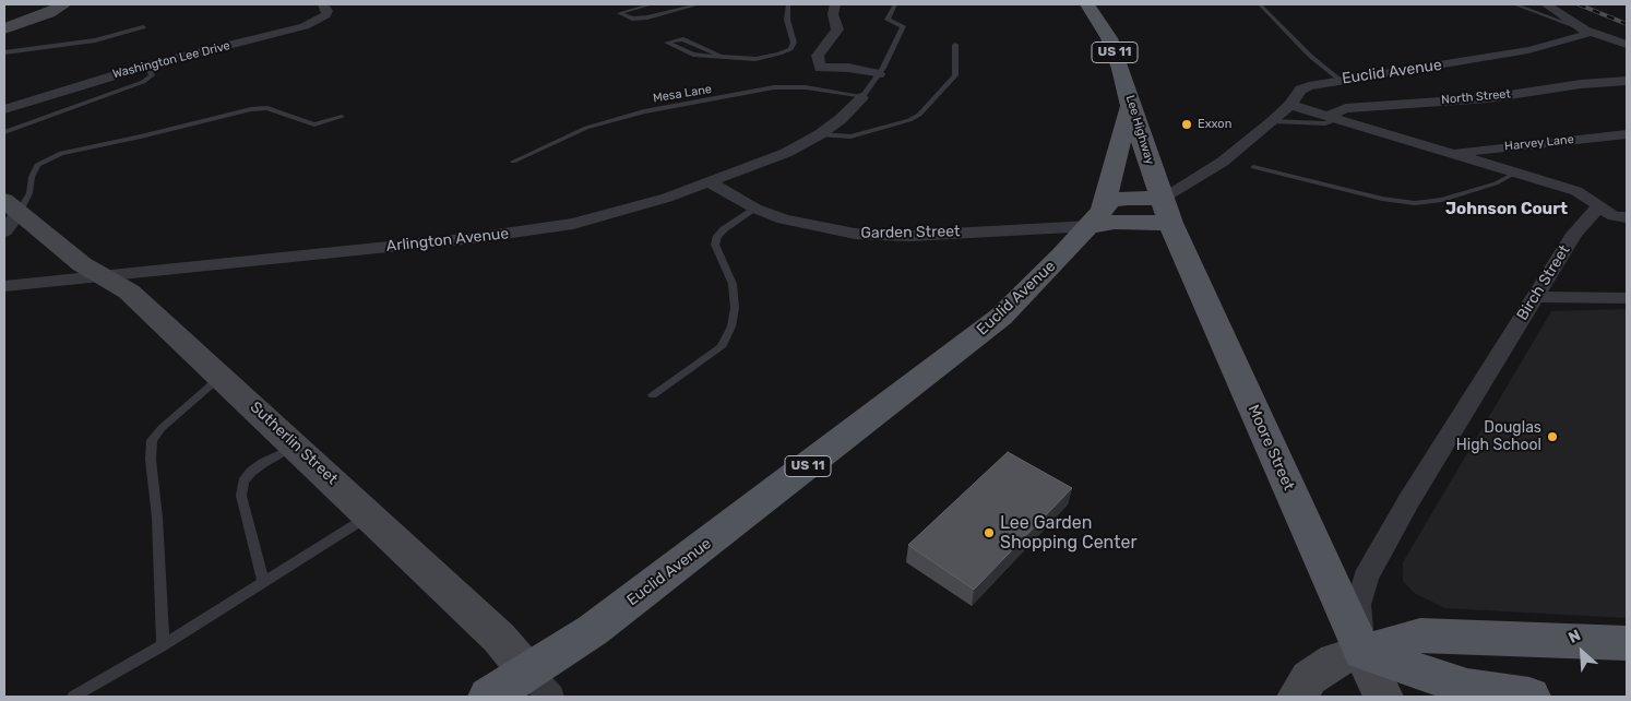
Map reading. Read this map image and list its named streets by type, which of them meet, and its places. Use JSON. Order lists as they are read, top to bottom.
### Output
{
  "streets": {
    "main road": [
      "US 11",
      "Euclid Avenue",
      "Lee Highway",
      "Moore Street"
    ],
    "street": [
      "Washington Lee Drive",
      "North Street",
      "Harvey Lane",
      "Garden Street",
      "Arlington Avenue",
      "Birch Street",
      "Sutherlin Street"
    ],
    "lane": ["Mesa Lane"]
  },
  "crossings": [
    ["Euclid Avenue", "Lee Highway"],
    ["Euclid Avenue", "Garden Street"],
    ["Euclid Avenue", "Sutherlin Street"],
    ["Euclid Avenue", "Moore Street"],
    ["Mesa Lane", "Arlington Avenue"],
    ["Lee Highway", "Moore Street"],
    ["Garden Street", "Arlington Avenue"],
    ["Arlington Avenue", "Sutherlin Street"],
    ["Birch Street", "Moore Street"]
  ],
  "districts": ["Johnson Court"],
  "places": ["Exxon", "Douglas High School", "Lee Garden Shopping Center"],
  "north": "top left"
}
